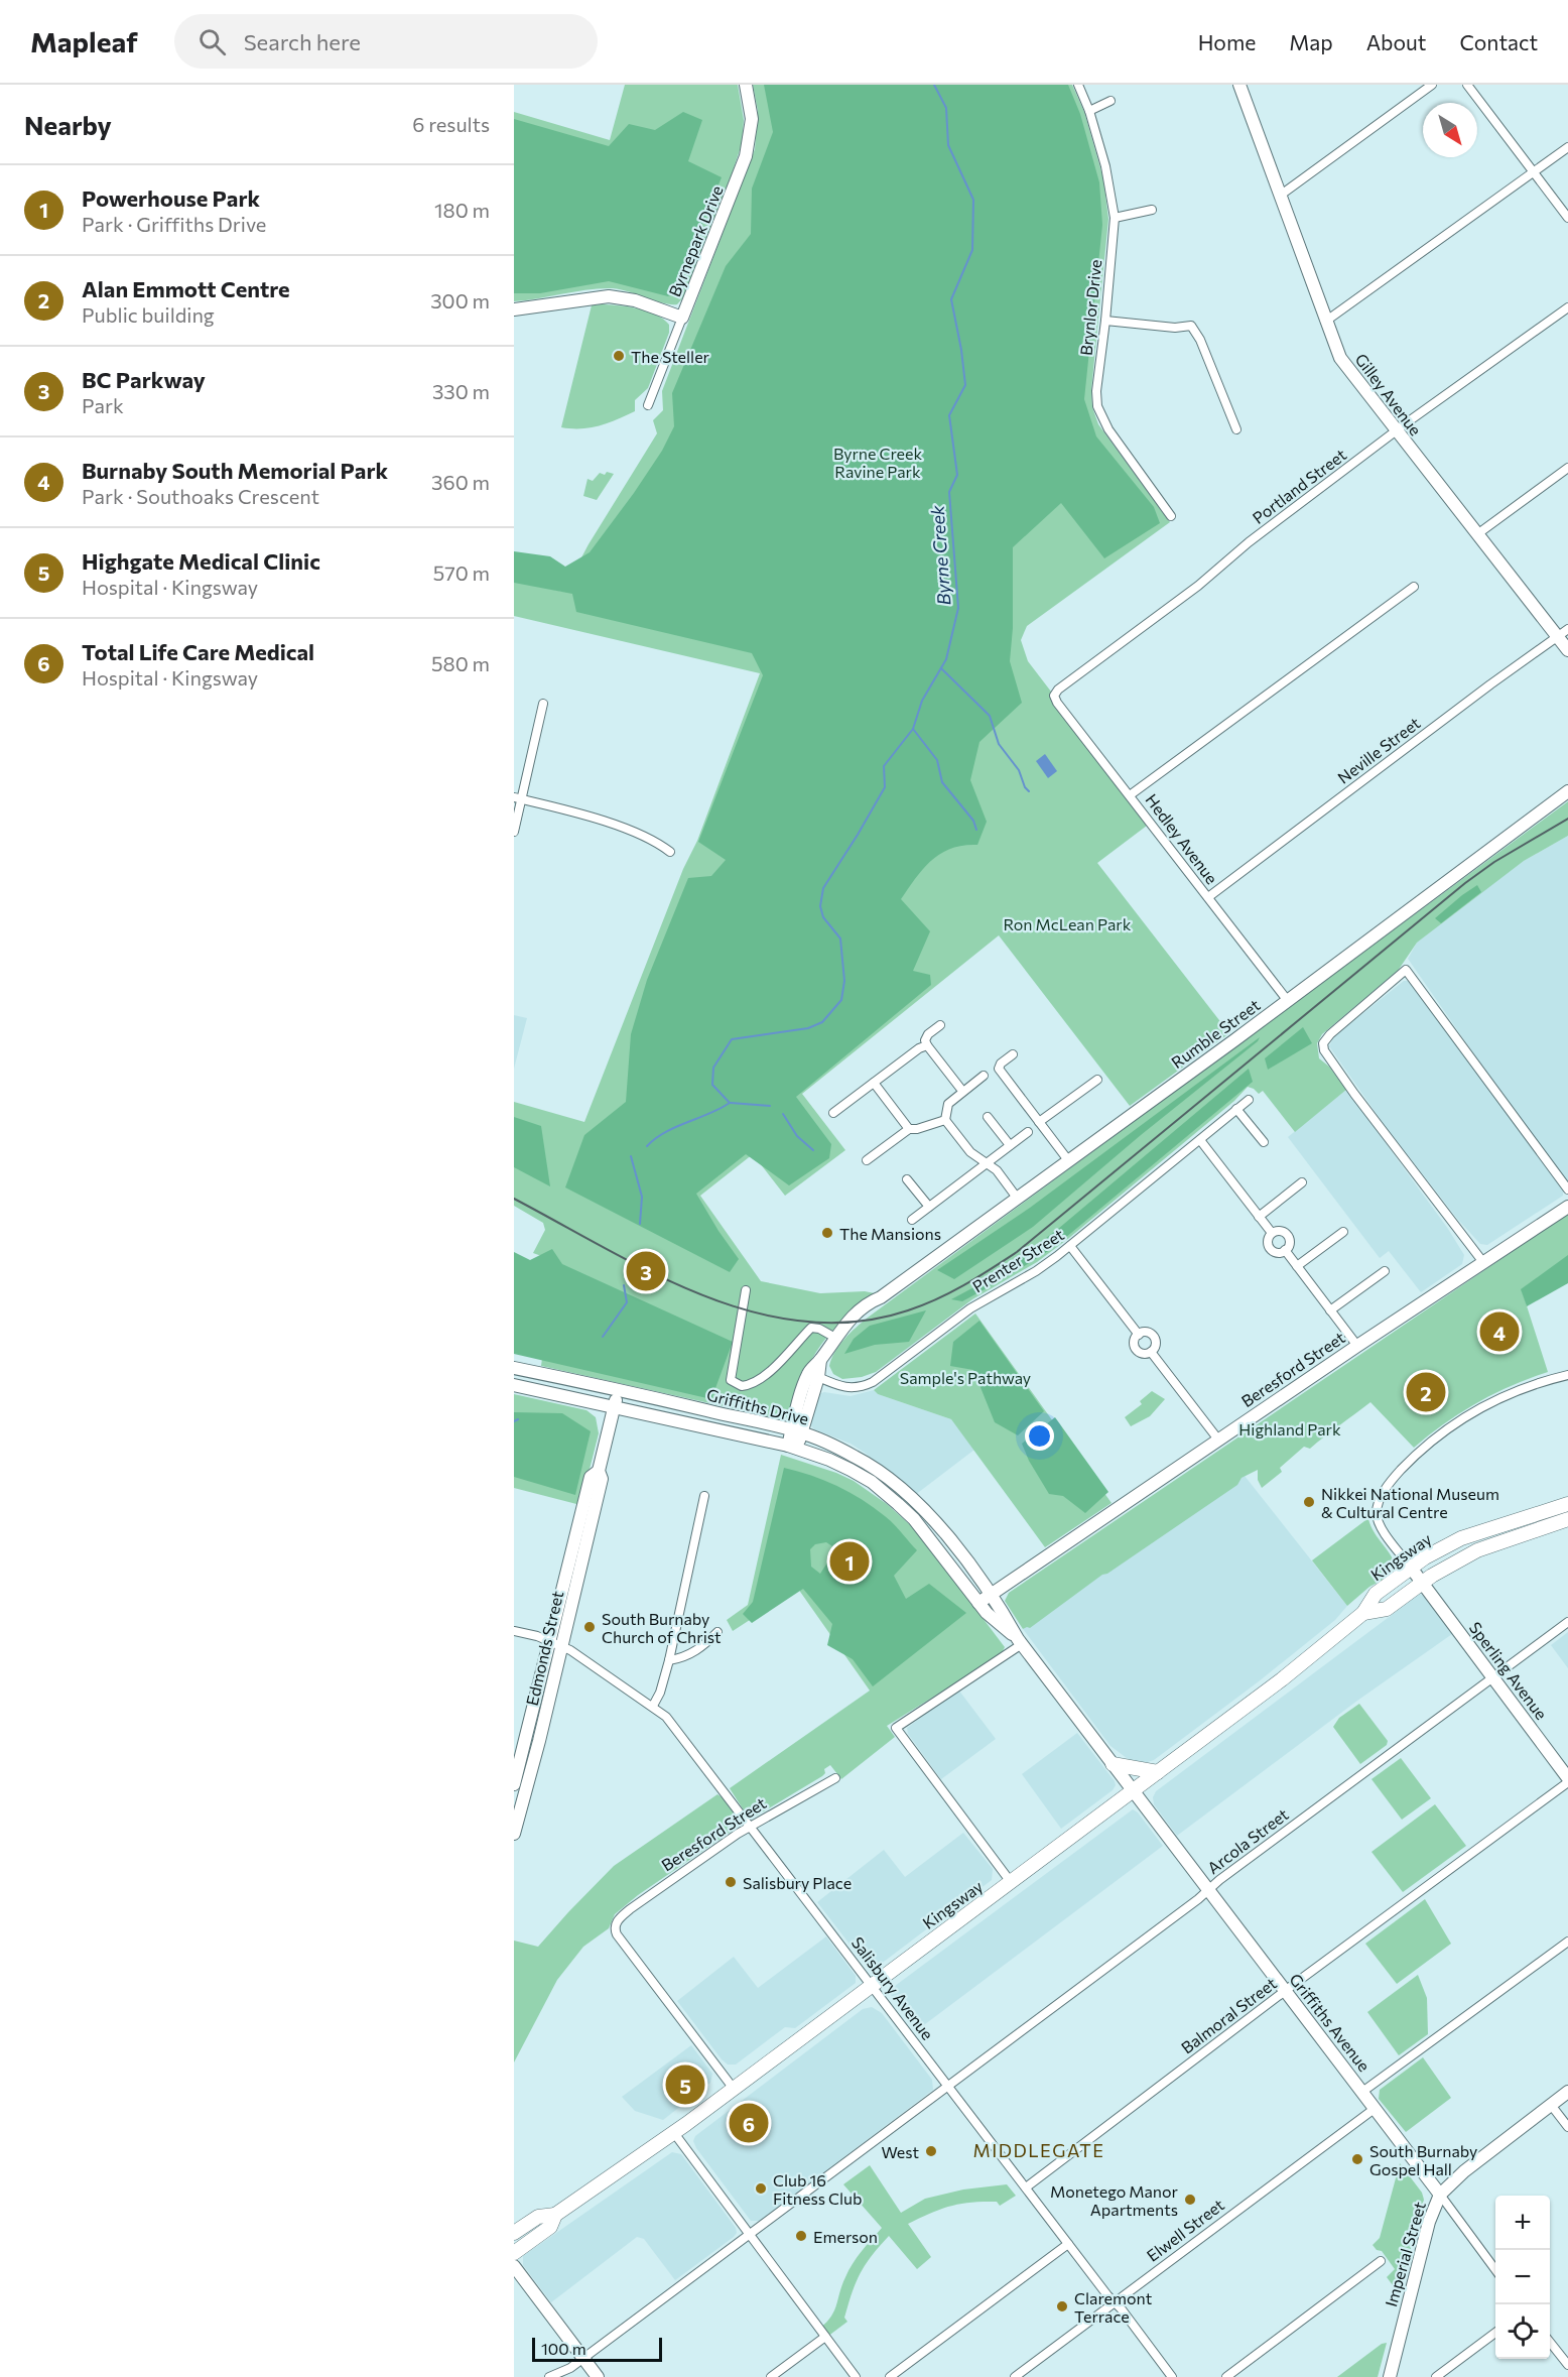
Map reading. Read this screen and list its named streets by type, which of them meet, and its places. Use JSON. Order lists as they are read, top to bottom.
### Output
{
  "streets": {
    "main road": ["Kingsway"],
    "street": [
      "Byrnepark Drive",
      "Brynlor Drive",
      "Gilley Avenue",
      "Portland Street",
      "Neville Street",
      "Hedley Avenue",
      "Rumble Street",
      "Prenter Street",
      "Beresford Street",
      "Griffiths Drive",
      "Edmonds Street",
      "Sperling Avenue",
      "Arcola Street",
      "Salisbury Avenue",
      "Balmoral Street",
      "Griffiths Avenue",
      "Elwell Street",
      "Imperial Street"
    ]
  },
  "crossings": [
    ["Gilley Avenue", "Portland Street"],
    ["Gilley Avenue", "Neville Street"],
    ["Portland Street", "Hedley Avenue"],
    ["Neville Street", "Hedley Avenue"],
    ["Hedley Avenue", "Rumble Street"],
    ["Rumble Street", "Prenter Street"],
    ["Rumble Street", "Griffiths Drive"],
    ["Beresford Street", "Griffiths Drive"],
    ["Beresford Street", "Kingsway"],
    ["Beresford Street", "Salisbury Avenue"],
    ["Griffiths Drive", "Kingsway"],
    ["Griffiths Drive", "Edmonds Street"],
    ["Griffiths Drive", "Griffiths Avenue"],
    ["Kingsway", "Sperling Avenue"],
    ["Kingsway", "Salisbury Avenue"],
    ["Kingsway", "Griffiths Avenue"],
    ["Edmonds Street", "Salisbury Avenue"],
    ["Sperling Avenue", "Arcola Street"],
    ["Sperling Avenue", "Balmoral Street"],
    ["Arcola Street", "Salisbury Avenue"],
    ["Arcola Street", "Griffiths Avenue"],
    ["Salisbury Avenue", "Balmoral Street"],
    ["Salisbury Avenue", "Elwell Street"],
    ["Balmoral Street", "Griffiths Avenue"],
    ["Griffiths Avenue", "Elwell Street"],
    ["Griffiths Avenue", "Imperial Street"]
  ],
  "districts": ["MIDDLEGATE"],
  "water": ["Byrne Creek"],
  "parks": [
    "Byrne Creek Ravine Park",
    "Ron McLean Park",
    "Sample's Pathway",
    "Highland Park"
  ],
  "places": [
    "The Steller",
    "The Mansions",
    "Nikkei National Museum & Cultural Centre",
    "South Burnaby Church of Christ",
    "Salisbury Place",
    "West",
    "South Burnaby Gospel Hall",
    "Club 16 Fitness Club",
    "Monetego Manor Apartments",
    "Emerson",
    "Claremont Terrace"
  ],
  "scale_bar": "100 m",
  "north": "bottom right",
  "page": {
    "header": "Mapleaf",
    "search": "Search here",
    "nav": [
      "Home",
      "Map",
      "About",
      "Contact"
    ],
    "heading": ["Nearby", "6 results"],
    "list": [
      {
        "mark": "1",
        "name": "Powerhouse Park",
        "note": "Park · Griffiths Drive",
        "value": "180 m"
      },
      {
        "mark": "2",
        "name": "Alan Emmott Centre",
        "note": "Public building",
        "value": "300 m"
      },
      {
        "mark": "3",
        "name": "BC Parkway",
        "note": "Park",
        "value": "330 m"
      },
      {
        "mark": "4",
        "name": "Burnaby South Memorial Park",
        "note": "Park · Southoaks Crescent",
        "value": "360 m"
      },
      {
        "mark": "5",
        "name": "Highgate Medical Clinic",
        "note": "Hospital · Kingsway",
        "value": "570 m"
      },
      {
        "mark": "6",
        "name": "Total Life Care Medical",
        "note": "Hospital · Kingsway",
        "value": "580 m"
      }
    ],
    "pins": [
      "3",
      "4",
      "2",
      "1",
      "5",
      "6"
    ],
    "map_buttons": ["+", "−"],
    "scale": "100 m"
  }
}
